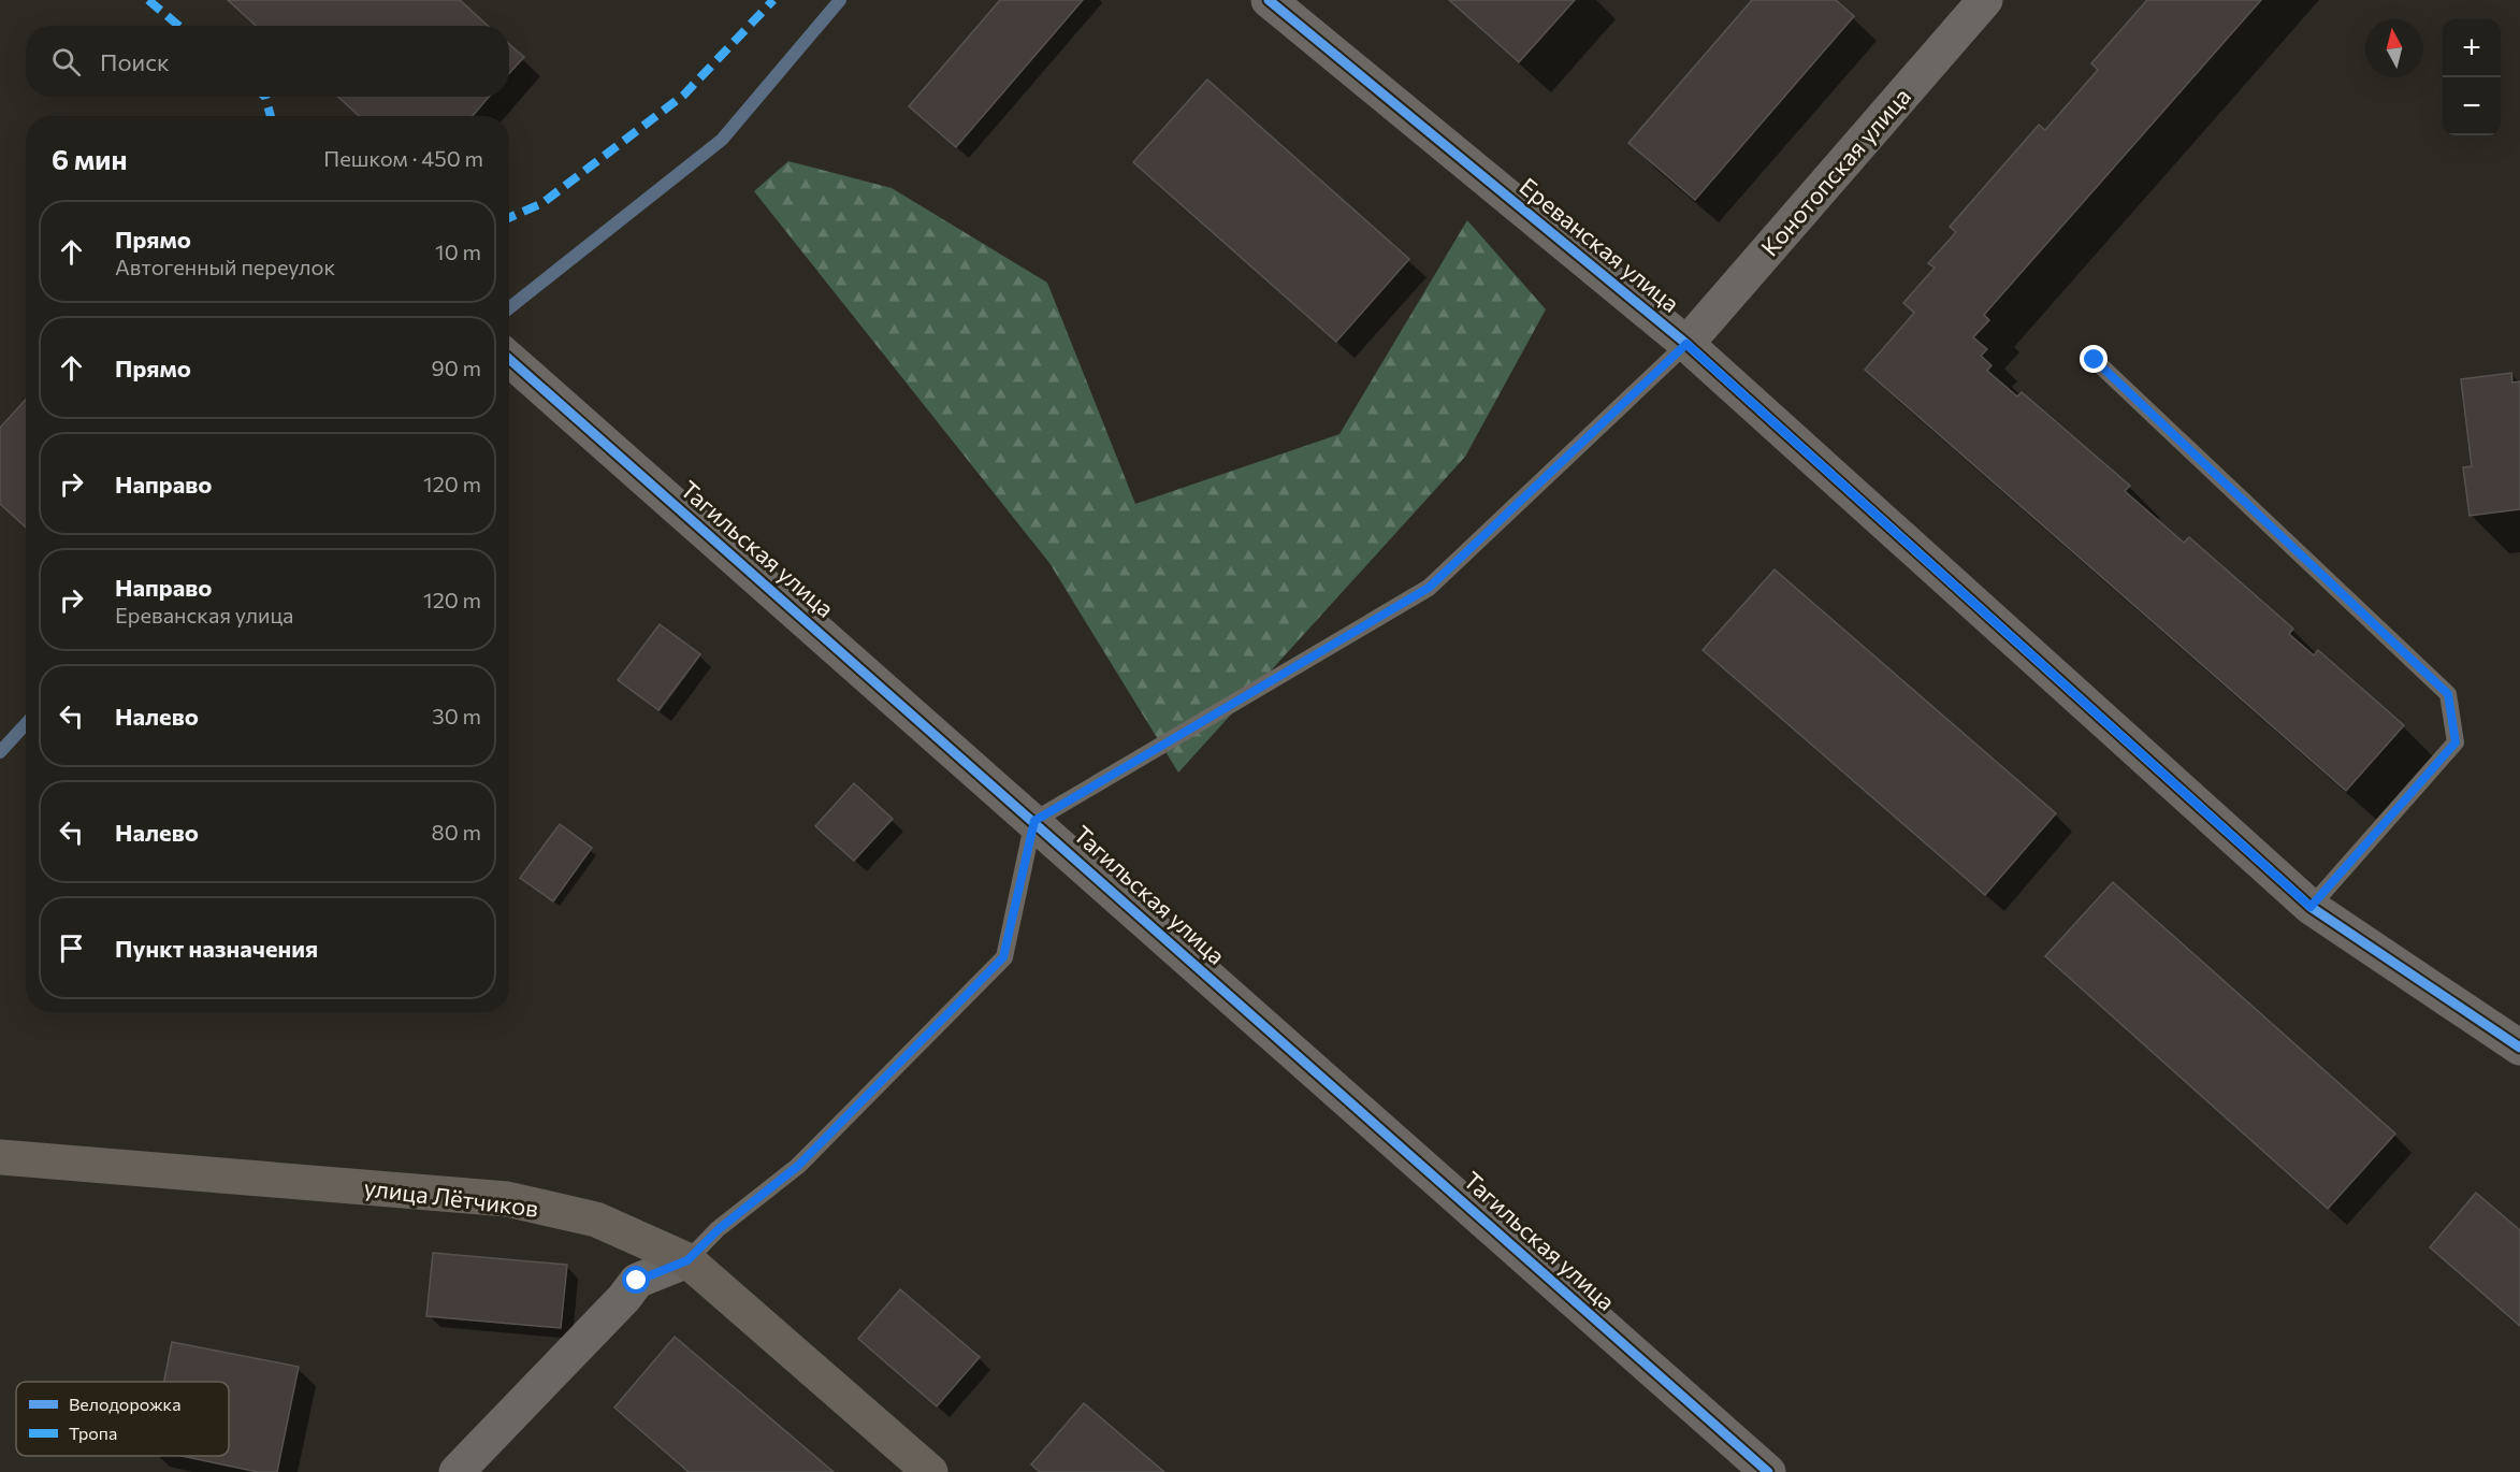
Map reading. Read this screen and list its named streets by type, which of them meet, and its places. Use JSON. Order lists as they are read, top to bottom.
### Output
{
  "streets": {
    "main road": ["улица Лётчиков"],
    "street": ["Конотопская улица", "Ереванская улица", "Тагильская улица"]
  },
  "crossings": [
    ["Конотопская улица", "Ереванская улица"]
  ],
  "legend": ["Велодорожка", "Тропа"],
  "north": "top",
  "page": {
    "map_buttons": ["+", "−"],
    "search": "Поиск",
    "heading": ["6 мин", "Пешком · 450 m"],
    "list": [
      ["Прямо", "Автогенный переулок", "10 m"],
      ["Прямо", "90 m"],
      ["Направо", "120 m"],
      ["Направо", "Ереванская улица", "120 m"],
      ["Налево", "30 m"],
      ["Налево", "80 m"],
      "Пункт назначения"
    ]
  }
}
